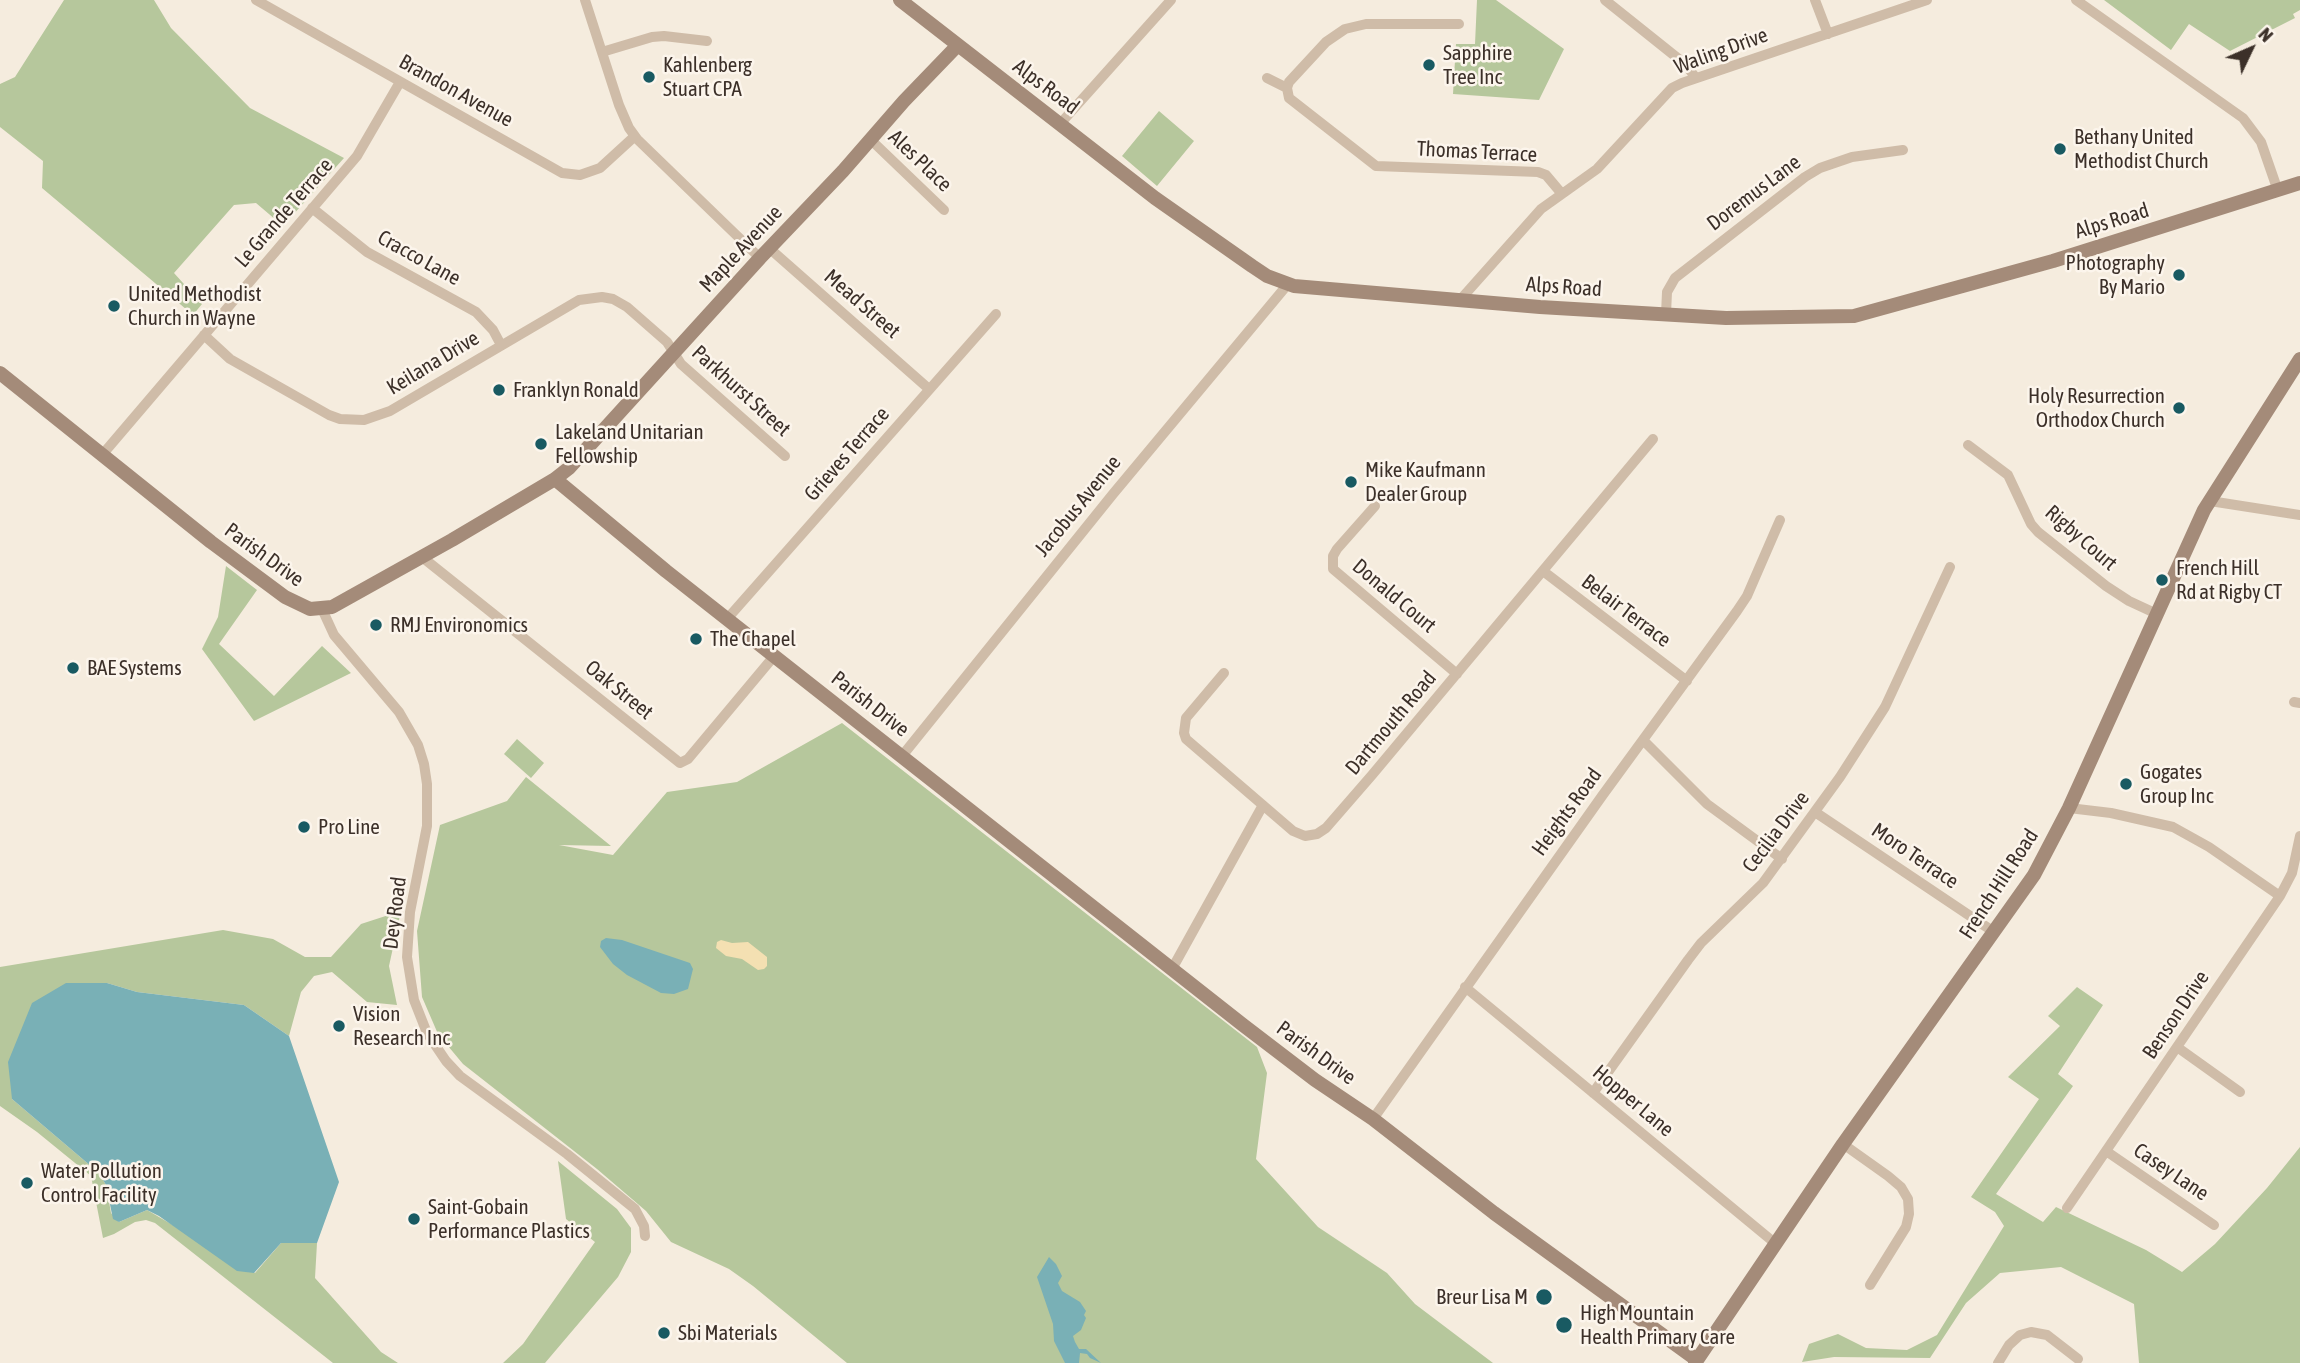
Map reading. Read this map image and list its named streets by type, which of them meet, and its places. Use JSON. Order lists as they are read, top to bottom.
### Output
{
  "streets": {
    "street": [
      "Waling Drive",
      "Alps Road",
      "Brandon Avenue",
      "Thomas Terrace",
      "Ales Place",
      "Doremus Lane",
      "Le Grande Terrace",
      "Maple Avenue",
      "Cracco Lane",
      "Mead Street",
      "Keilana Drive",
      "Parkhurst Street",
      "Grieves Terrace",
      "Jacobus Avenue",
      "Rigby Court",
      "Parish Drive",
      "Donald Court",
      "Belair Terrace",
      "Oak Street",
      "Dartmouth Road",
      "Heights Road",
      "Cecilia Drive",
      "Moro Terrace",
      "French Hill Road",
      "Dey Road",
      "Benson Drive",
      "Hopper Lane",
      "Casey Lane"
    ]
  },
  "crossings": [
    ["Waling Drive", "Thomas Terrace"],
    ["Alps Road", "Doremus Lane"],
    ["Alps Road", "Maple Avenue"],
    ["Alps Road", "Jacobus Avenue"],
    ["Brandon Avenue", "Le Grande Terrace"],
    ["Brandon Avenue", "Mead Street"],
    ["Ales Place", "Maple Avenue"],
    ["Le Grande Terrace", "Cracco Lane"],
    ["Le Grande Terrace", "Keilana Drive"],
    ["Le Grande Terrace", "Parish Drive"],
    ["Maple Avenue", "Mead Street"],
    ["Maple Avenue", "Keilana Drive"],
    ["Maple Avenue", "Parkhurst Street"],
    ["Maple Avenue", "Parish Drive"],
    ["Cracco Lane", "Keilana Drive"],
    ["Mead Street", "Grieves Terrace"],
    ["Keilana Drive", "Parkhurst Street"],
    ["Grieves Terrace", "Parish Drive"],
    ["Jacobus Avenue", "Parish Drive"],
    ["Rigby Court", "French Hill Road"],
    ["Parish Drive", "Oak Street"],
    ["Parish Drive", "Heights Road"],
    ["Parish Drive", "French Hill Road"],
    ["Parish Drive", "Dey Road"],
    ["Donald Court", "Dartmouth Road"],
    ["Belair Terrace", "Dartmouth Road"],
    ["Belair Terrace", "Heights Road"],
    ["Heights Road", "Hopper Lane"],
    ["Cecilia Drive", "Moro Terrace"],
    ["Cecilia Drive", "Hopper Lane"],
    ["Moro Terrace", "French Hill Road"],
    ["French Hill Road", "Hopper Lane"],
    ["Benson Drive", "Casey Lane"]
  ],
  "places": [
    "Sapphire Tree Inc",
    "Kahlenberg Stuart CPA",
    "Bethany United Methodist Church",
    "Photography By Mario",
    "United Methodist Church in Wayne",
    "Franklyn Ronald",
    "Holy Resurrection Orthodox Church",
    "Lakeland Unitarian Fellowship",
    "Mike Kaufmann Dealer Group",
    "French Hill Rd at Rigby CT",
    "RMJ Environomics",
    "The Chapel",
    "BAE Systems",
    "Gogates Group Inc",
    "Pro Line",
    "Vision Research Inc",
    "Water Pollution Control Facility",
    "Saint-Gobain Performance Plastics",
    "Breur Lisa M",
    "High Mountain Health Primary Care",
    "Sbi Materials"
  ],
  "north": "top right"
}
